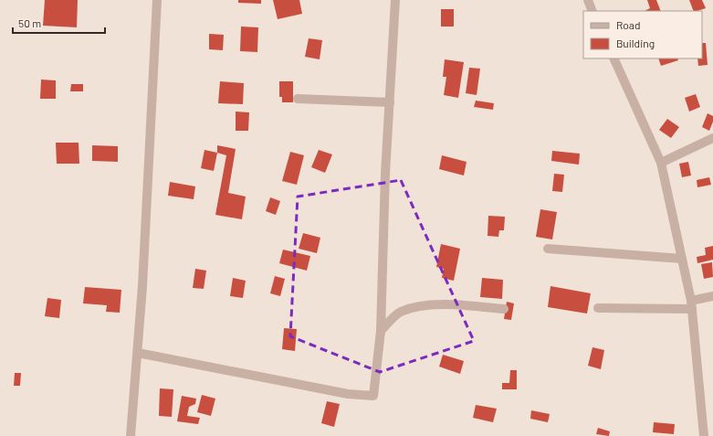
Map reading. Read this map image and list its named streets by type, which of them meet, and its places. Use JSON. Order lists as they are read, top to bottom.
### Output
{
  "legend": ["Road", "Building"],
  "scale_bar": "50 m"
}
